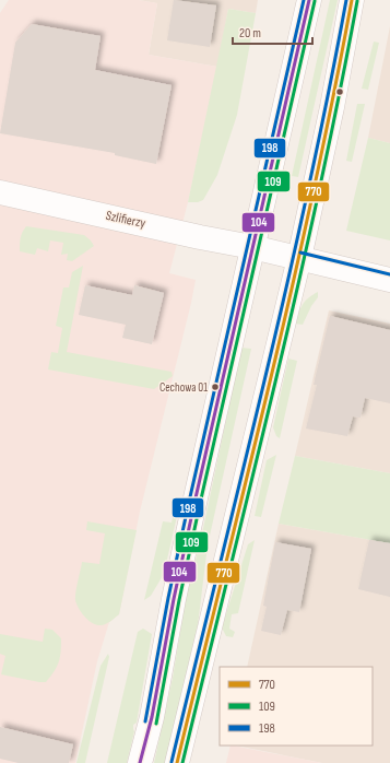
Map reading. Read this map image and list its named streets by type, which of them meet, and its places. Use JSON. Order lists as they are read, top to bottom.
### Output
{
  "streets": {
    "street": ["Szlifierzy"]
  },
  "places": ["Cechowa 01"],
  "lines": [
    "transit line 770",
    "transit line 198",
    "transit line 104",
    "transit line 109"
  ],
  "legend": ["770", "109", "198"],
  "scale_bar": "20 m"
}
